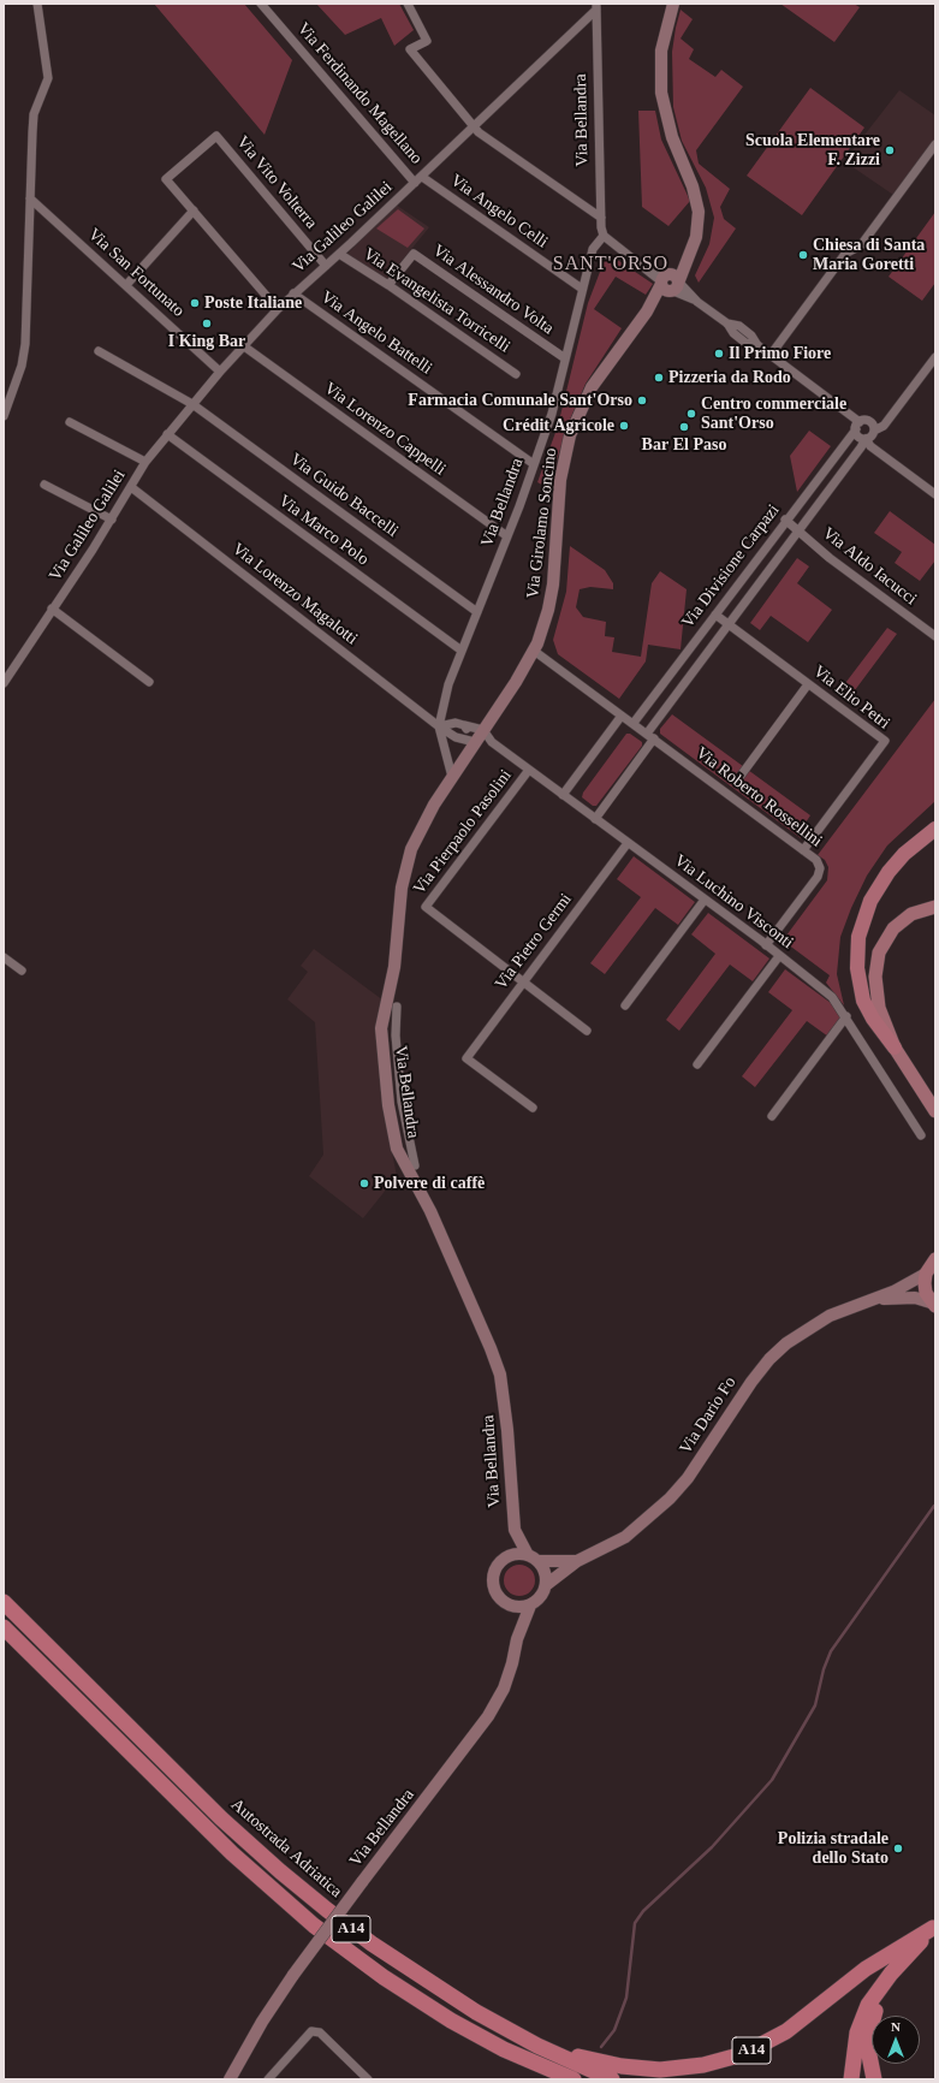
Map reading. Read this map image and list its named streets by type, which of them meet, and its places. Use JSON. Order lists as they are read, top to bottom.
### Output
{
  "streets": {
    "highway": ["Autostrada Adriatica", "A14"],
    "main road": ["Via Bellandra", "Via Girolamo Soncino", "Via Dario Fo"],
    "street": [
      "Via Ferdinando Magellano",
      "Via Vito Volterra",
      "Via Angelo Celli",
      "Via Galileo Galilei",
      "Via San Fortunato",
      "Via Alessandro Volta",
      "Via Evangelista Torricelli",
      "Via Angelo Battelli",
      "Via Lorenzo Cappelli",
      "Via Guido Baccelli",
      "Via Marco Polo",
      "Via Divisione Carpazi",
      "Via Aldo Iacucci",
      "Via Lorenzo Magalotti",
      "Via Elio Petri",
      "Via Roberto Rossellini",
      "Via Pierpaolo Pasolini",
      "Via Luchino Visconti",
      "Via Pietro Germi"
    ]
  },
  "crossings": [
    ["Via Ferdinando Magellano", "Via Galileo Galilei"],
    ["Via Bellandra", "Via Angelo Celli"],
    ["Via Bellandra", "Via Galileo Galilei"],
    ["Via Bellandra", "Via Alessandro Volta"],
    ["Via Bellandra", "Via Angelo Battelli"],
    ["Via Bellandra", "Via Lorenzo Cappelli"],
    ["Via Bellandra", "Via Guido Baccelli"],
    ["Via Bellandra", "Via Girolamo Soncino"],
    ["Via Bellandra", "Via Marco Polo"],
    ["Via Bellandra", "Via Lorenzo Magalotti"],
    ["Via Bellandra", "Via Dario Fo"],
    ["Via Vito Volterra", "Via Galileo Galilei"],
    ["Via Angelo Celli", "Via Galileo Galilei"],
    ["Via Galileo Galilei", "Via San Fortunato"],
    ["Via Galileo Galilei", "Via Evangelista Torricelli"],
    ["Via Galileo Galilei", "Via Angelo Battelli"],
    ["Via Galileo Galilei", "Via Lorenzo Cappelli"],
    ["Via Galileo Galilei", "Via Guido Baccelli"],
    ["Via Galileo Galilei", "Via Marco Polo"],
    ["Via Galileo Galilei", "Via Lorenzo Magalotti"],
    ["Via Alessandro Volta", "Via Evangelista Torricelli"],
    ["Via Girolamo Soncino", "Via Lorenzo Magalotti"],
    ["Via Girolamo Soncino", "Via Roberto Rossellini"],
    ["Via Girolamo Soncino", "Via Luchino Visconti"],
    ["Via Divisione Carpazi", "Via Aldo Iacucci"],
    ["Via Divisione Carpazi", "Via Elio Petri"],
    ["Via Divisione Carpazi", "Via Roberto Rossellini"],
    ["Via Elio Petri", "Via Roberto Rossellini"],
    ["Via Roberto Rossellini", "Via Luchino Visconti"],
    ["Via Pierpaolo Pasolini", "Via Luchino Visconti"],
    ["Via Pierpaolo Pasolini", "Via Pietro Germi"],
    ["Via Luchino Visconti", "Via Pietro Germi"],
    ["Autostrada Adriatica", "A14"]
  ],
  "districts": ["SANT'ORSO"],
  "places": [
    "Scuola Elementare F. Zizzi",
    "Chiesa di Santa Maria Goretti",
    "Poste Italiane",
    "I King Bar",
    "Il Primo Fiore",
    "Pizzeria da Rodo",
    "Farmacia Comunale Sant'Orso",
    "Centro commerciale Sant'Orso",
    "Crédit Agricole",
    "Bar El Paso",
    "Polvere di caffè",
    "Polizia stradale dello Stato"
  ],
  "north": "top"
}
